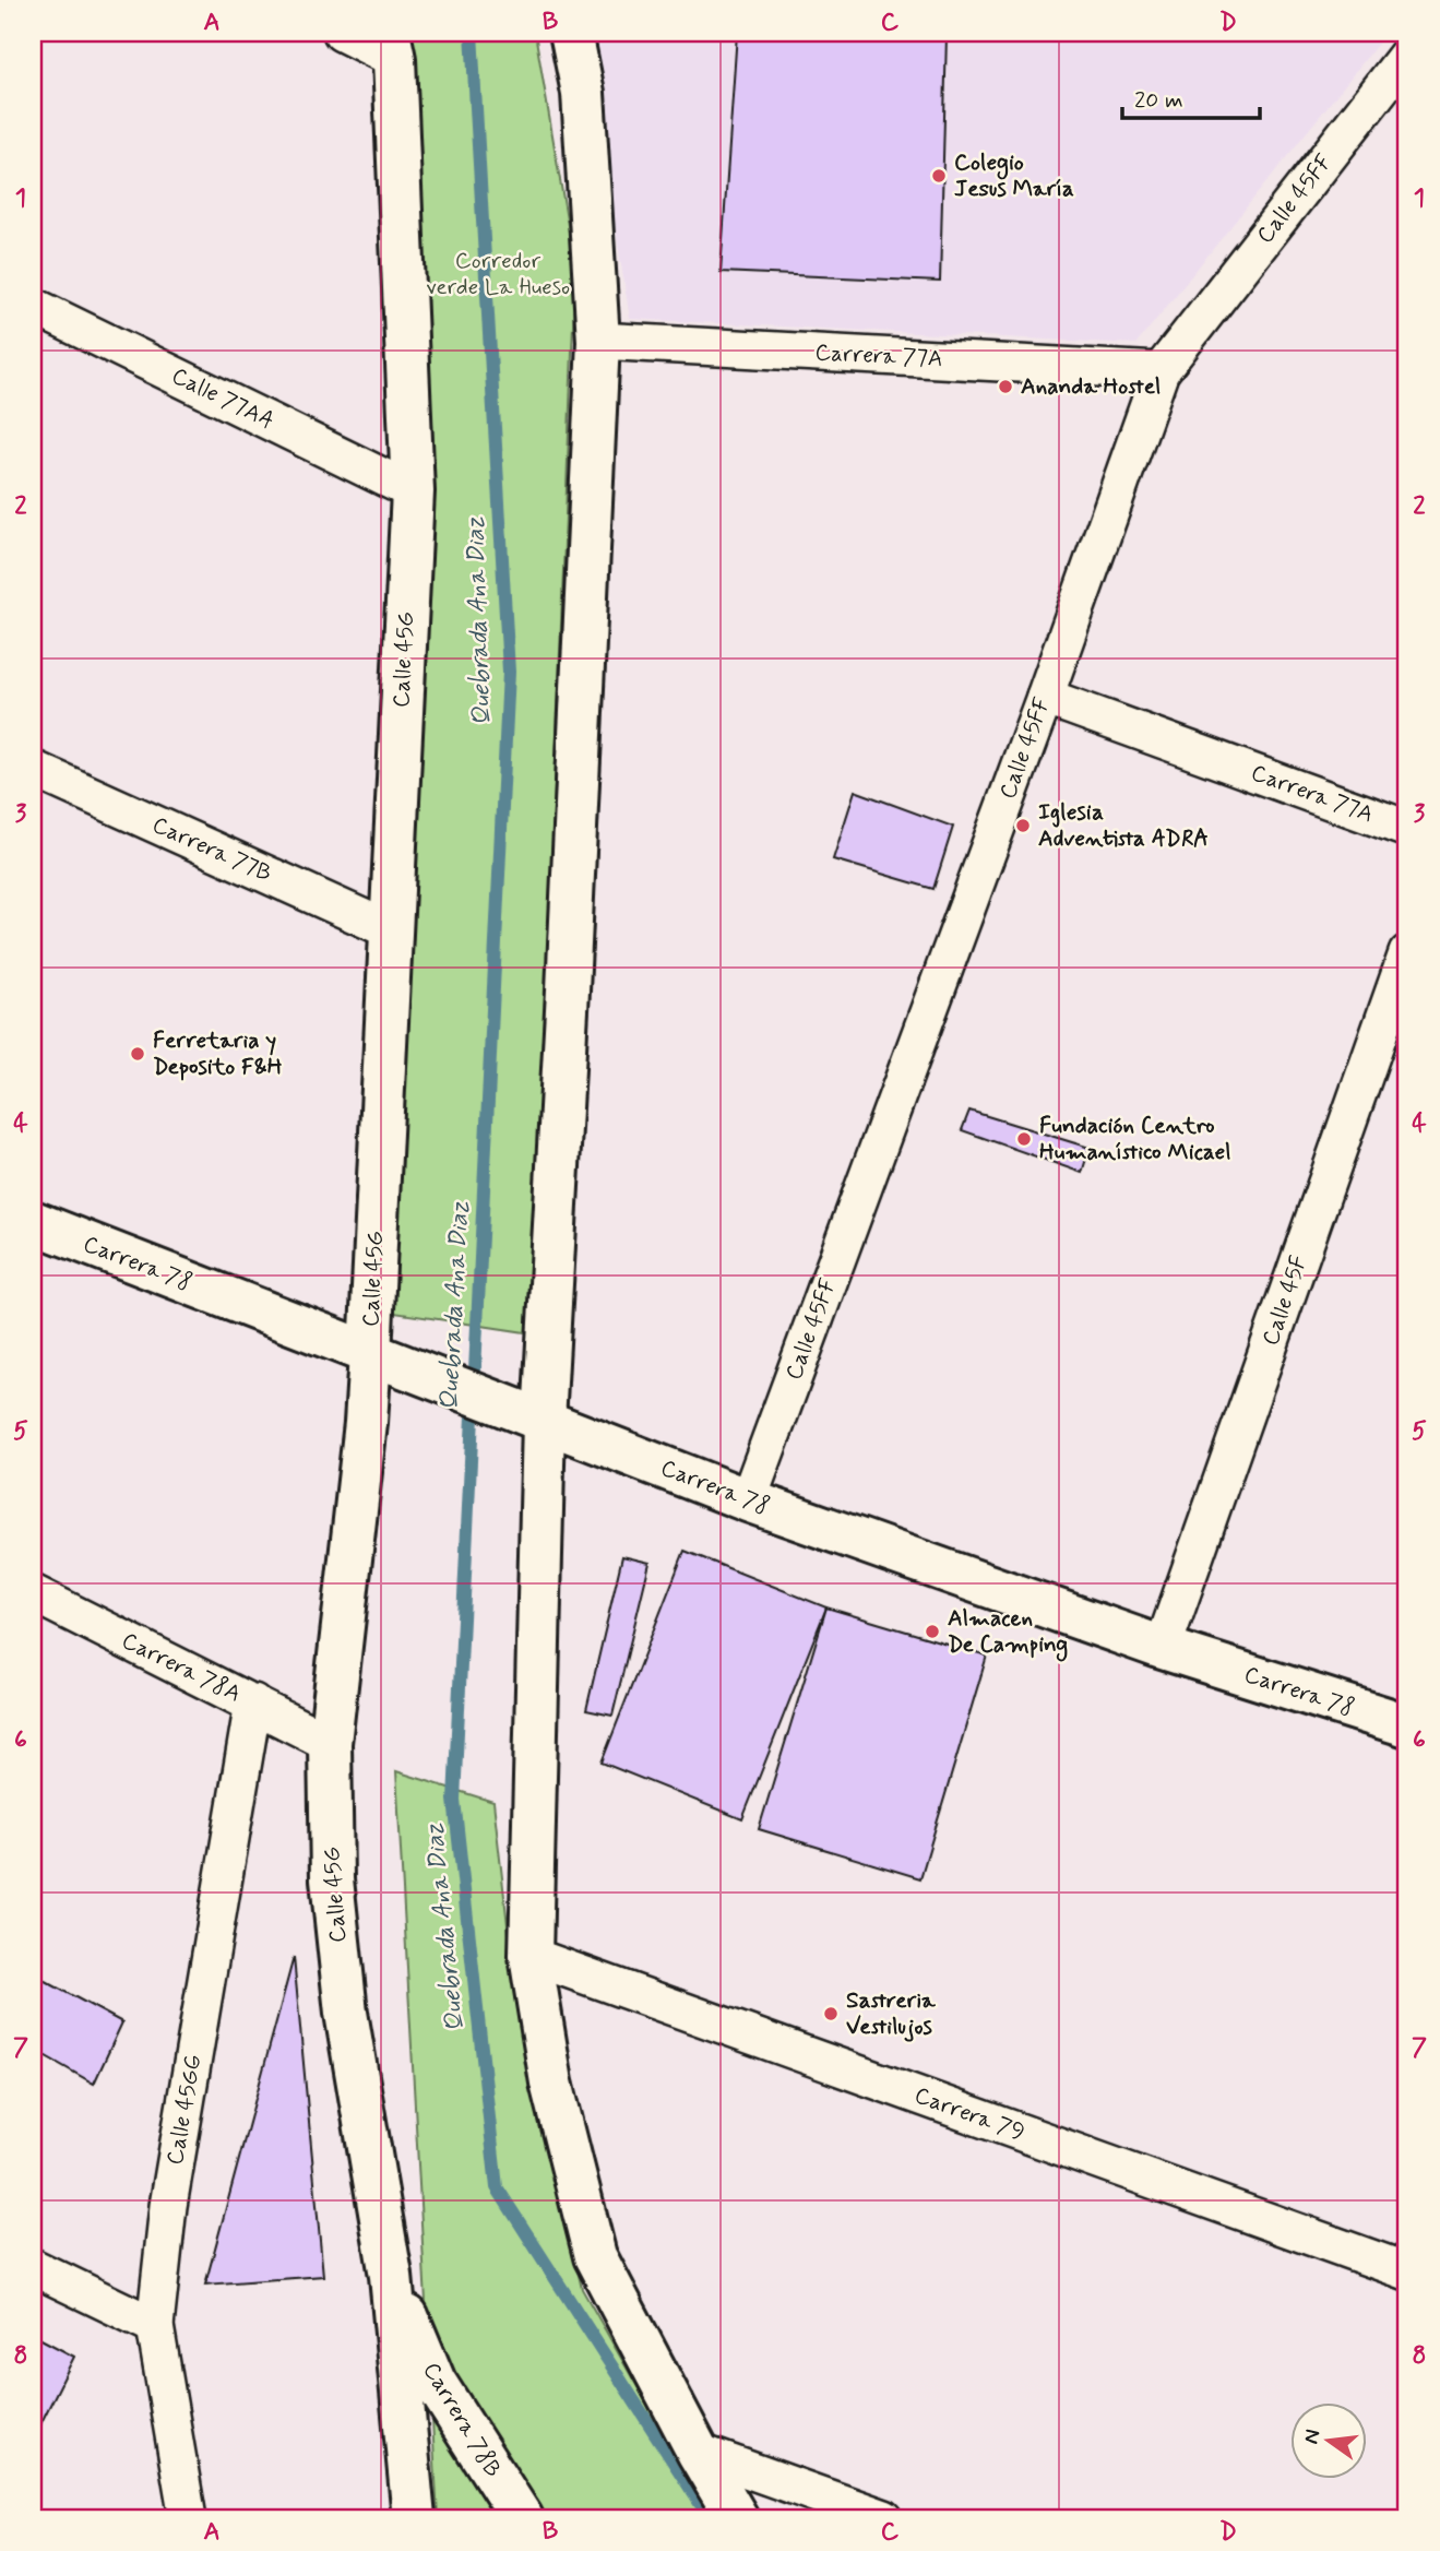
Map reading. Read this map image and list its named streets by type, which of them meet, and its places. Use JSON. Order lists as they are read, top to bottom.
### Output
{
  "streets": {
    "street": [
      "Calle 45FF",
      "Carrera 77A",
      "Calle 77AA",
      "Calle 45G",
      "Carrera 77B",
      "Carrera 78",
      "Calle 45F",
      "Carrera 78A",
      "Calle 45GG",
      "Carrera 79",
      "Carrera 78B"
    ]
  },
  "crossings": [
    ["Calle 45FF", "Carrera 77A"],
    ["Calle 45FF", "Carrera 78"],
    ["Calle 77AA", "Calle 45G"],
    ["Calle 45G", "Carrera 77B"],
    ["Calle 45G", "Carrera 78"],
    ["Calle 45G", "Carrera 78A"],
    ["Calle 45G", "Carrera 78B"],
    ["Carrera 78", "Calle 45F"],
    ["Carrera 78A", "Calle 45GG"]
  ],
  "water": ["Quebrada Ana Diaz"],
  "parks": ["Corredor verde La Hueso"],
  "places": [
    "Colegio Jesus María",
    "Ananda Hostel",
    "Iglesia Adventista ADRA",
    "Ferretaria y Deposito F&H",
    "Fundación Centro Humanístico Micael",
    "Almacen De Camping",
    "Sastreria Vestilujos"
  ],
  "scale_bar": "20 m",
  "north": "left",
  "grid": {
    "columns": [
      "A",
      "B",
      "C",
      "D"
    ],
    "rows": [
      "1",
      "2",
      "3",
      "4",
      "5",
      "6",
      "7",
      "8"
    ]
  }
}
